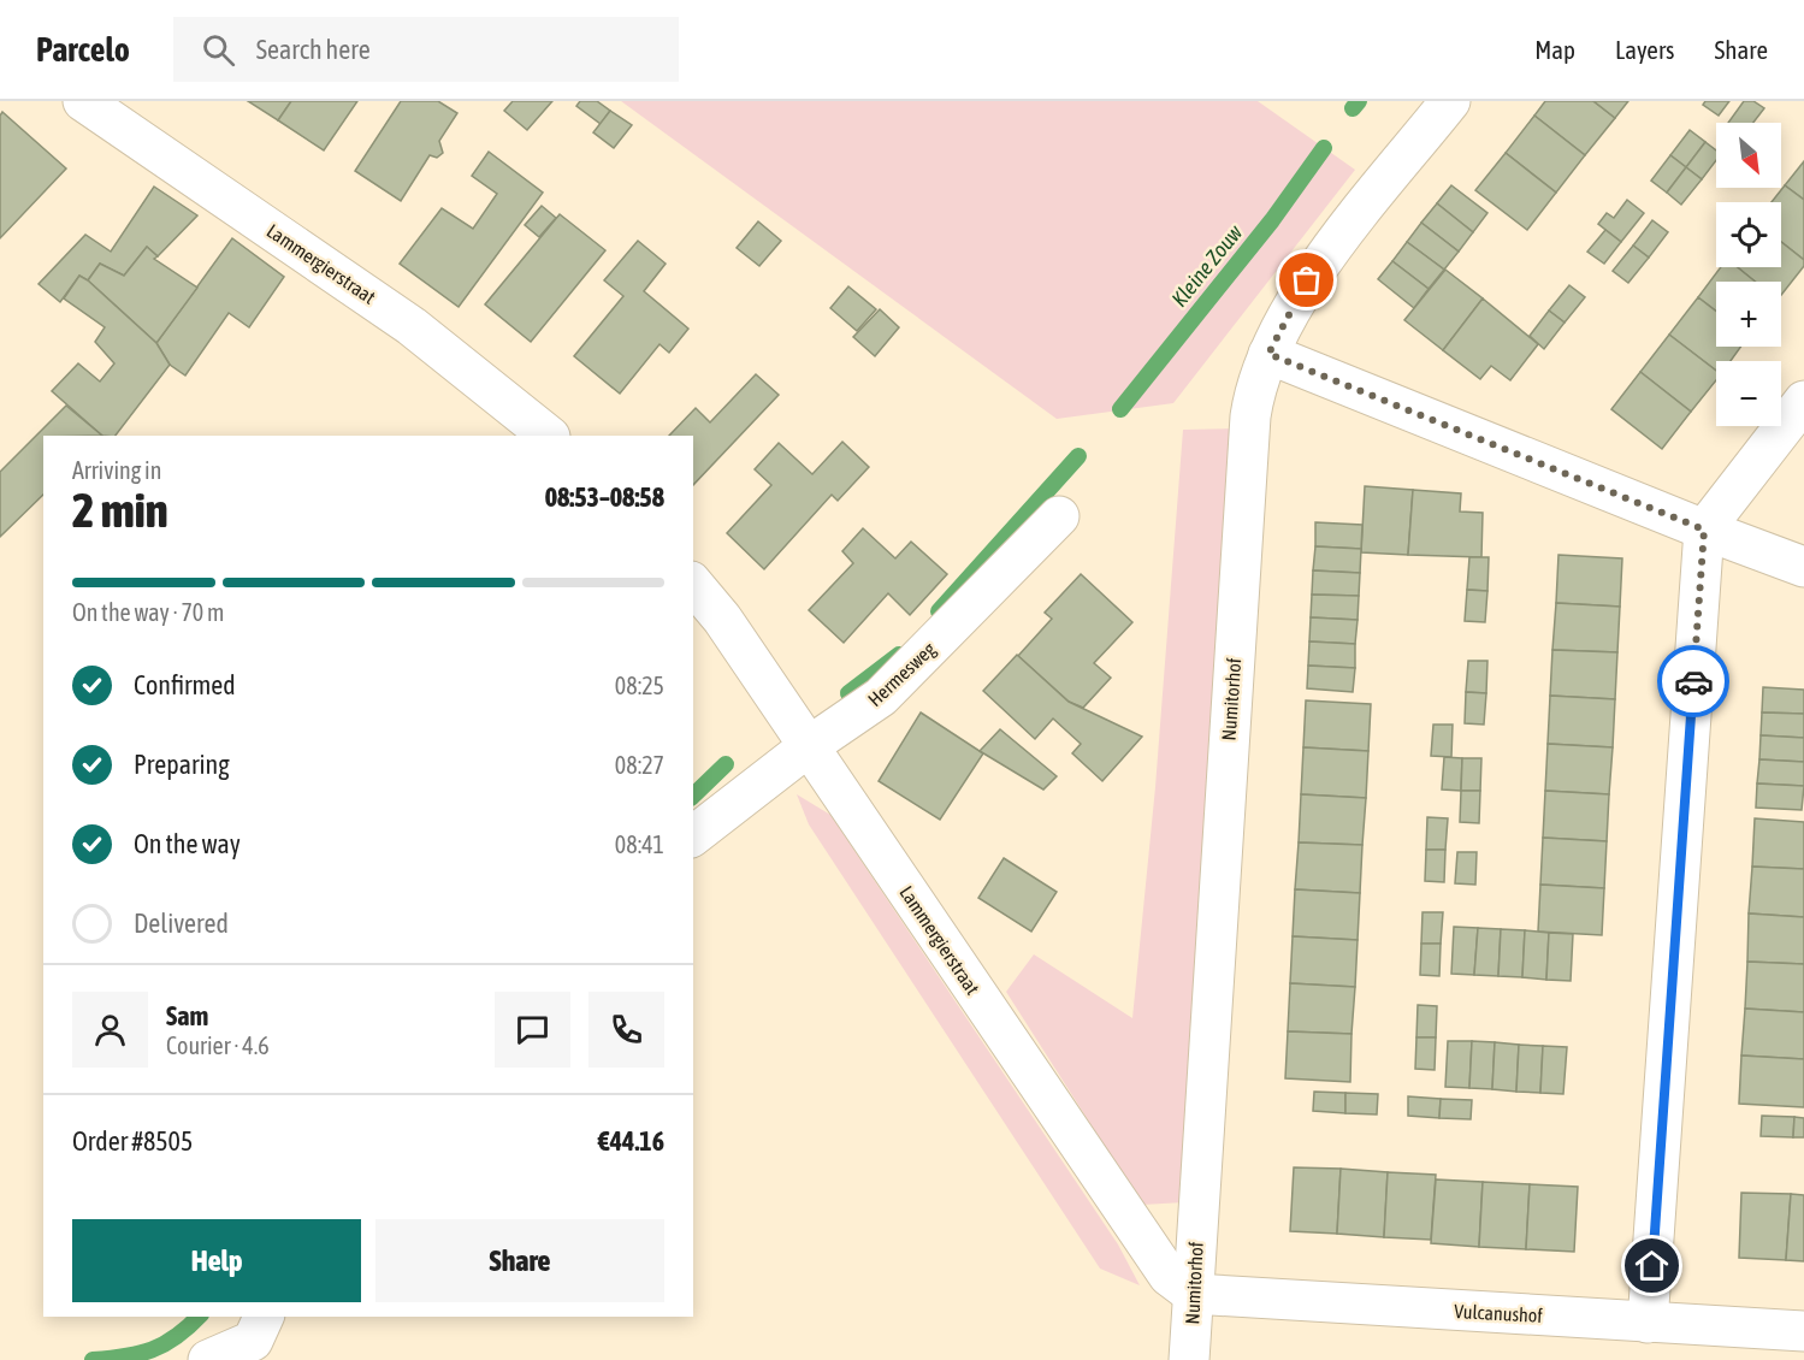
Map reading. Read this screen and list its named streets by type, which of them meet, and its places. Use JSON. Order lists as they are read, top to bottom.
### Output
{
  "streets": {
    "street": [
      "Lammergierstraat",
      "Hermesweg",
      "Numitorhof",
      "Vulcanushof"
    ]
  },
  "crossings": [
    ["Lammergierstraat", "Hermesweg"],
    ["Lammergierstraat", "Numitorhof"],
    ["Lammergierstraat", "Vulcanushof"],
    ["Numitorhof", "Vulcanushof"]
  ],
  "water": ["Kleine Zouw"],
  "north": "bottom right",
  "page": {
    "header": "Parcelo",
    "search": "Search here",
    "nav": ["Map", "Layers", "Share"],
    "map_buttons": ["+", "−"],
    "heading": ["2 min", "Arriving in", "08:53–08:58"],
    "panel": [
      "Sam",
      "Courier · 4.6",
      "Order #8505",
      "€44.16"
    ],
    "bar": "On the way · 70 m",
    "list": [
      ["Confirmed", "08:25"],
      ["Preparing", "08:27"],
      ["On the way", "08:41"],
      "Delivered"
    ],
    "buttons": ["Help", "Share"]
  }
}
